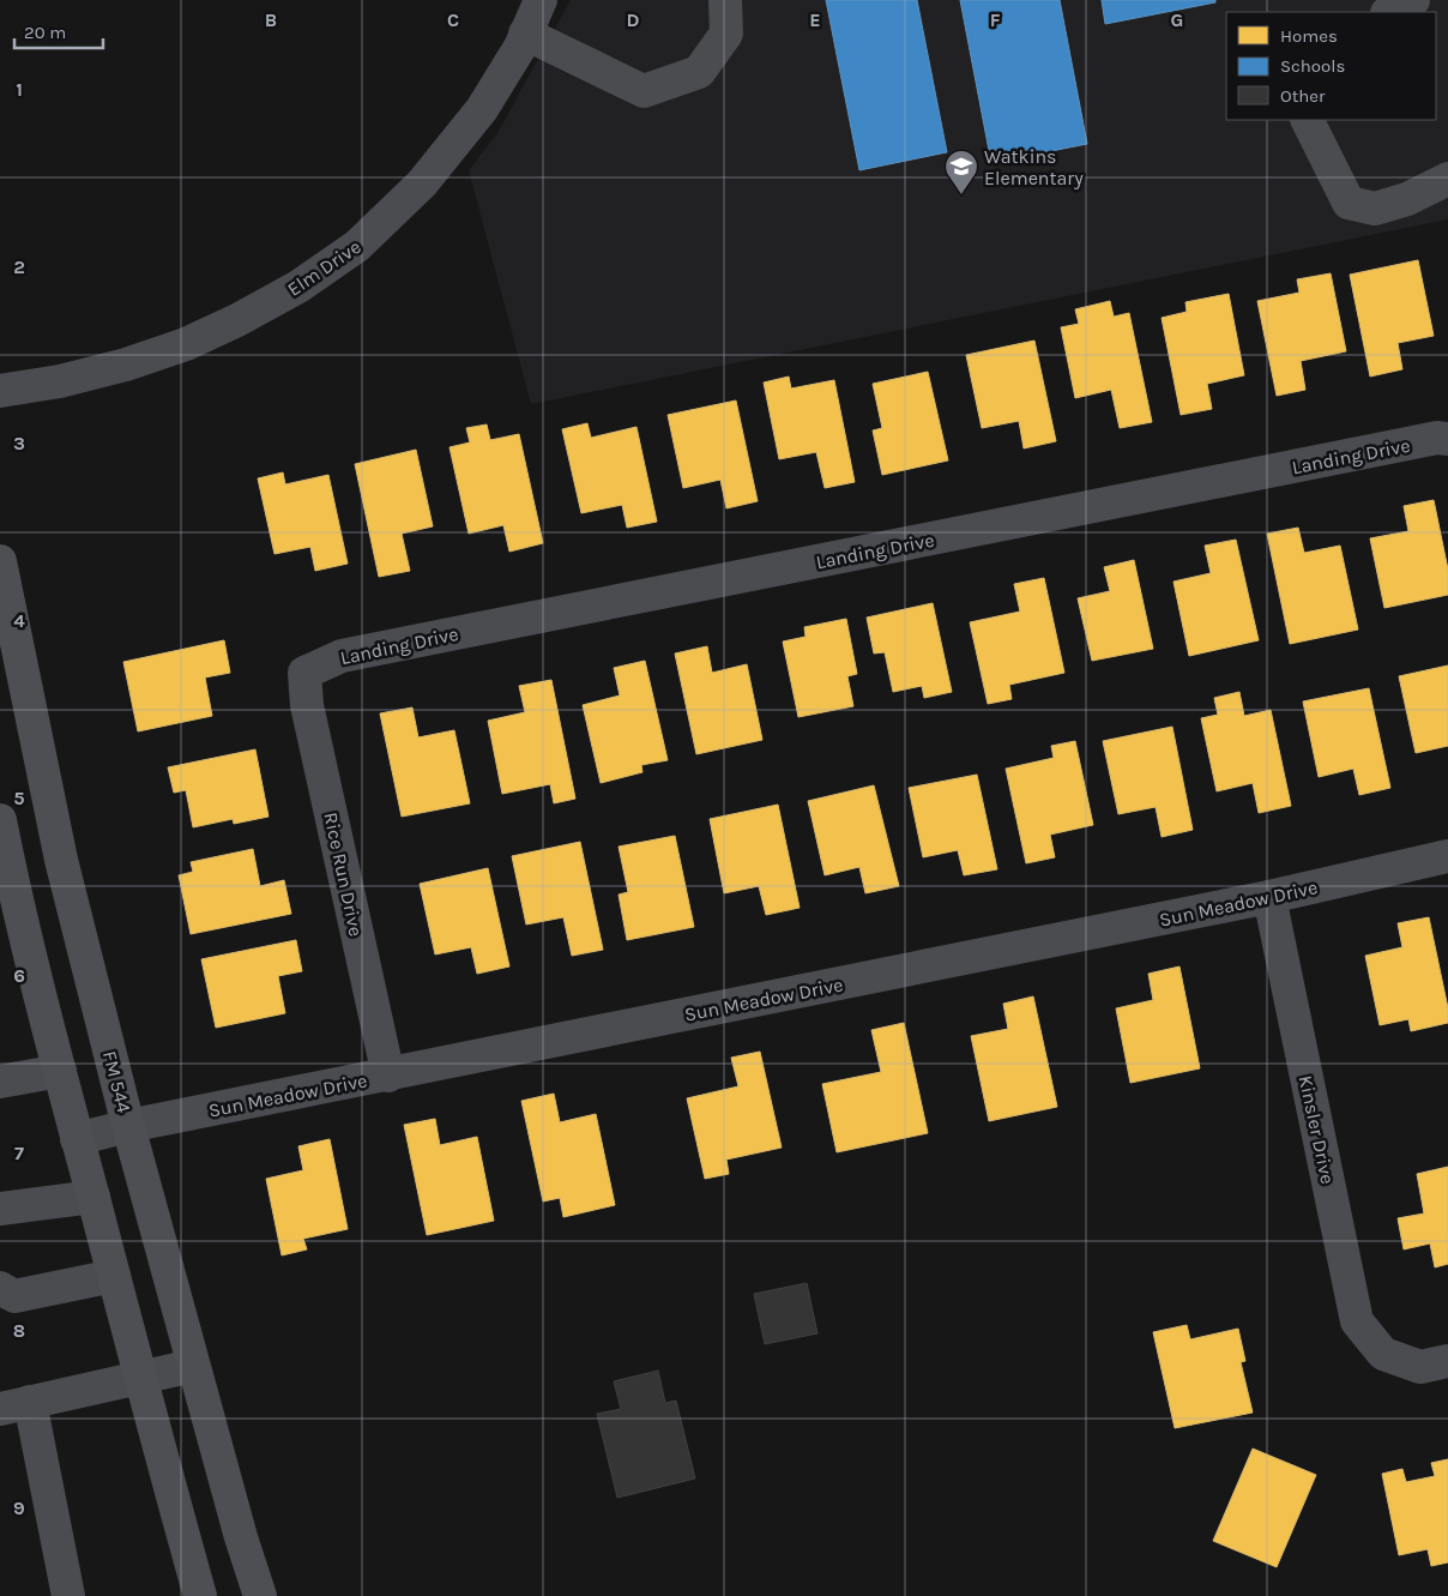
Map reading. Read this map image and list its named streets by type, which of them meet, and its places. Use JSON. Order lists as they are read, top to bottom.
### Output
{
  "streets": {
    "main road": ["FM 544"],
    "street": [
      "Elm Drive",
      "Landing Drive",
      "Rice Run Drive",
      "Sun Meadow Drive",
      "Kinsler Drive"
    ]
  },
  "crossings": [
    ["Landing Drive", "Rice Run Drive"],
    ["Rice Run Drive", "Sun Meadow Drive"],
    ["Sun Meadow Drive", "FM 544"],
    ["Sun Meadow Drive", "Kinsler Drive"]
  ],
  "places": {
    "school or university": ["Watkins Elementary"]
  },
  "legend": ["Homes", "Schools", "Other"],
  "scale_bar": "20 m",
  "grid": {
    "columns": [
      "B",
      "C",
      "D",
      "E",
      "F",
      "G"
    ],
    "rows": [
      "1",
      "2",
      "3",
      "4",
      "5",
      "6",
      "7",
      "8",
      "9"
    ]
  }
}
